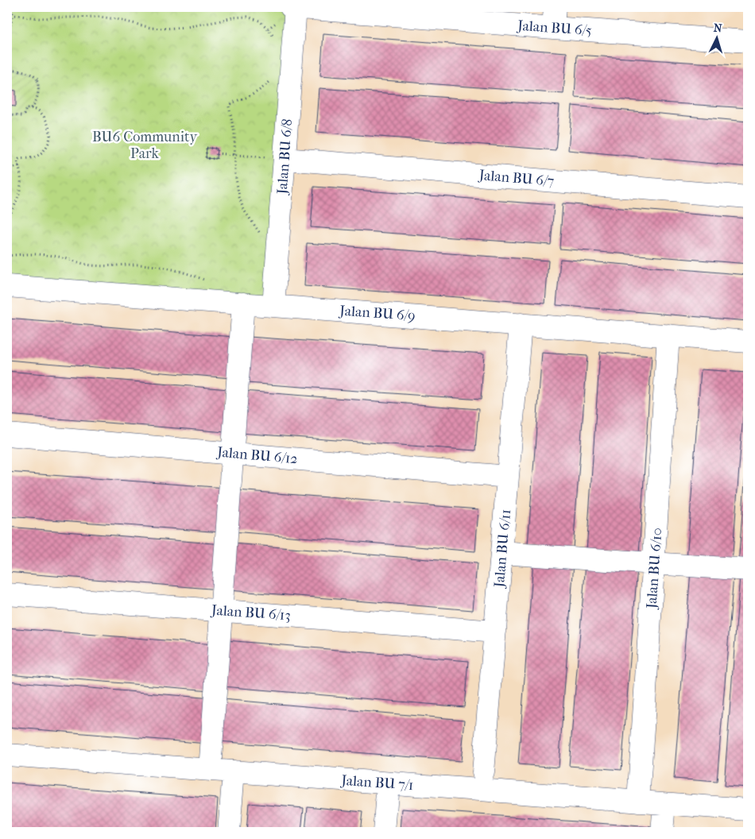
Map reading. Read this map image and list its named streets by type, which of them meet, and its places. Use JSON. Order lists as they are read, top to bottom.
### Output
{
  "streets": {
    "street": [
      "Jalan BU 6/5",
      "Jalan BU 6/8",
      "Jalan BU 6/7",
      "Jalan BU 6/9",
      "Jalan BU 6/12",
      "Jalan BU 6/11",
      "Jalan BU 6/10",
      "Jalan BU 6/13",
      "Jalan BU 7/1"
    ]
  },
  "crossings": [
    ["Jalan BU 6/5", "Jalan BU 6/8"],
    ["Jalan BU 6/8", "Jalan BU 6/7"],
    ["Jalan BU 6/8", "Jalan BU 6/9"],
    ["Jalan BU 6/9", "Jalan BU 6/11"],
    ["Jalan BU 6/9", "Jalan BU 6/10"],
    ["Jalan BU 6/12", "Jalan BU 6/11"],
    ["Jalan BU 6/11", "Jalan BU 6/13"],
    ["Jalan BU 6/10", "Jalan BU 7/1"]
  ],
  "parks": ["BU6 Community Park"],
  "north": "top"
}
